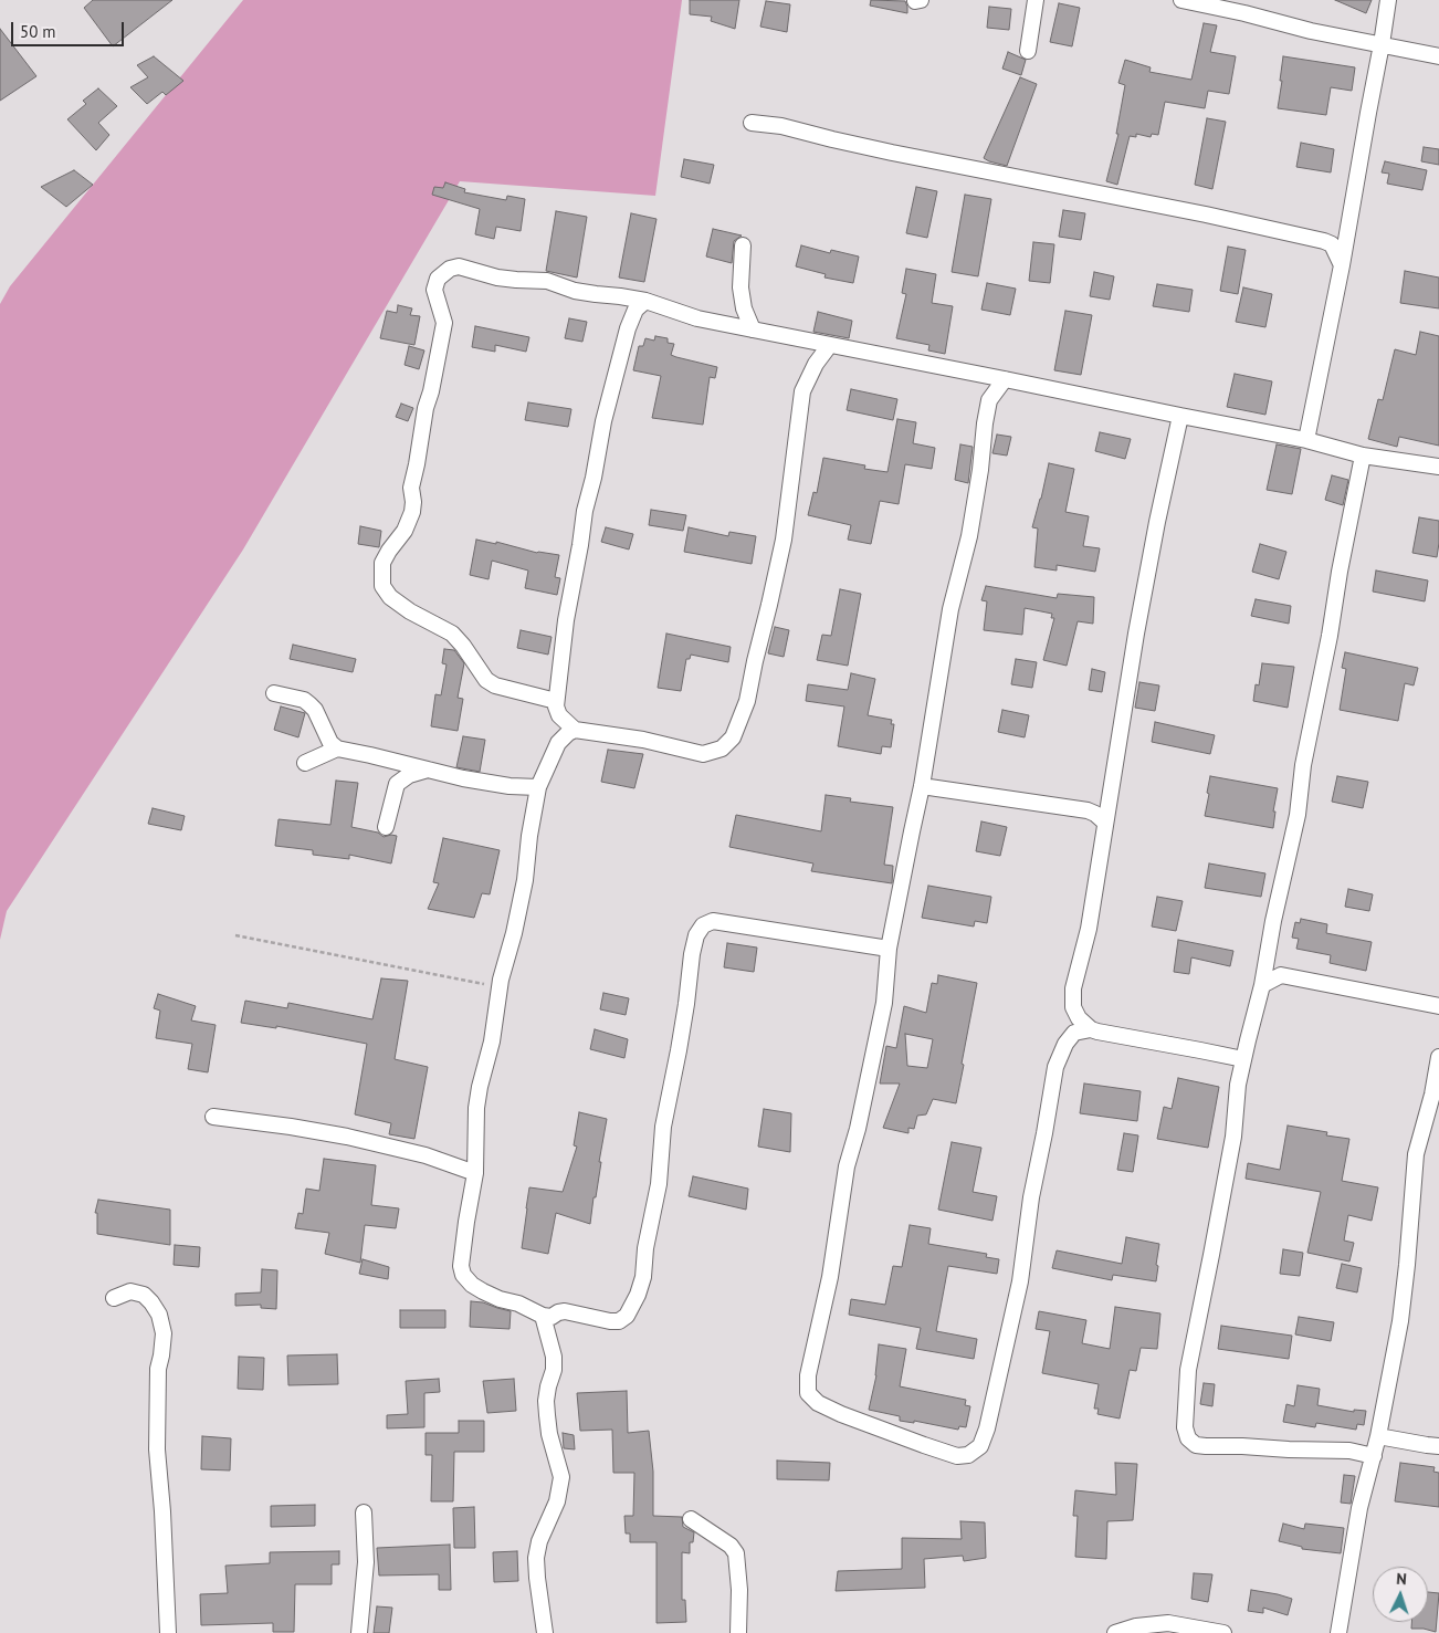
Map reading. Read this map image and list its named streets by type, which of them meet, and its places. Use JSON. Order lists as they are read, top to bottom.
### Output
{
  "scale_bar": "50 m",
  "north": "top"
}
